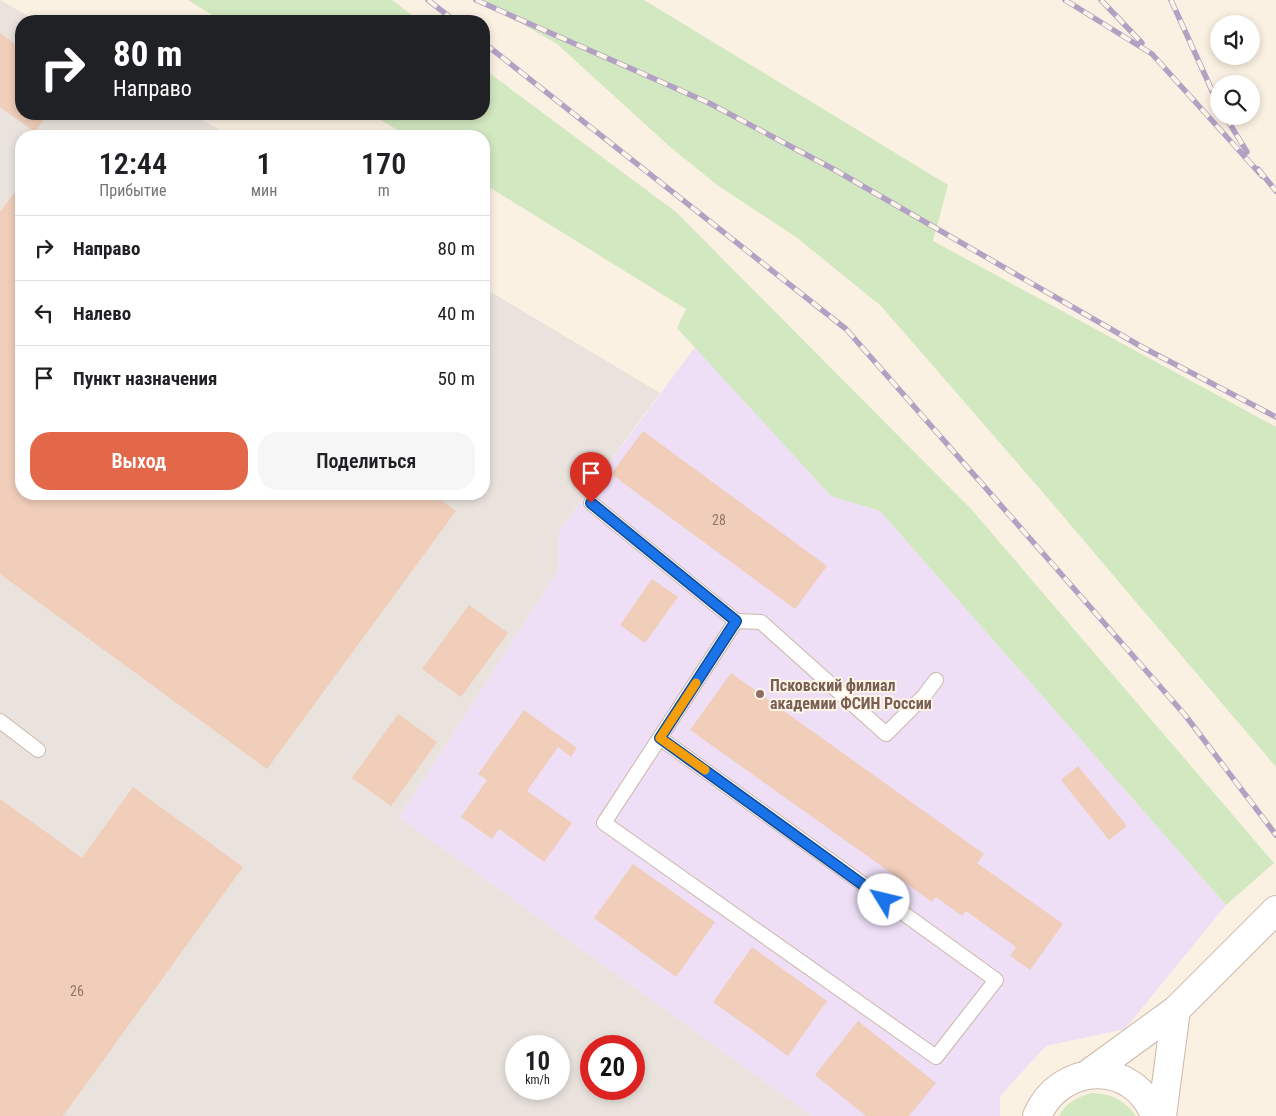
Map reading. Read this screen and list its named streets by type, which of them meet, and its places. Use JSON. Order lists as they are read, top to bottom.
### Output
{
  "places": ["Псковский филиал академии ФСИН России"],
  "house_numbers": ["28", "26"],
  "page": {
    "turn": ["80 m", "Направо"],
    "eta": [
      "12:44",
      "Прибытие",
      "1",
      "мин",
      "170",
      "m"
    ],
    "list": [
      {
        "name": "Направо",
        "value": "80 m"
      },
      {
        "name": "Налево",
        "value": "40 m"
      },
      {
        "name": "Пункт назначения",
        "value": "50 m"
      }
    ],
    "buttons": ["Выход", "Поделиться"],
    "speed": "10 km/h",
    "limit": "20"
  }
}
